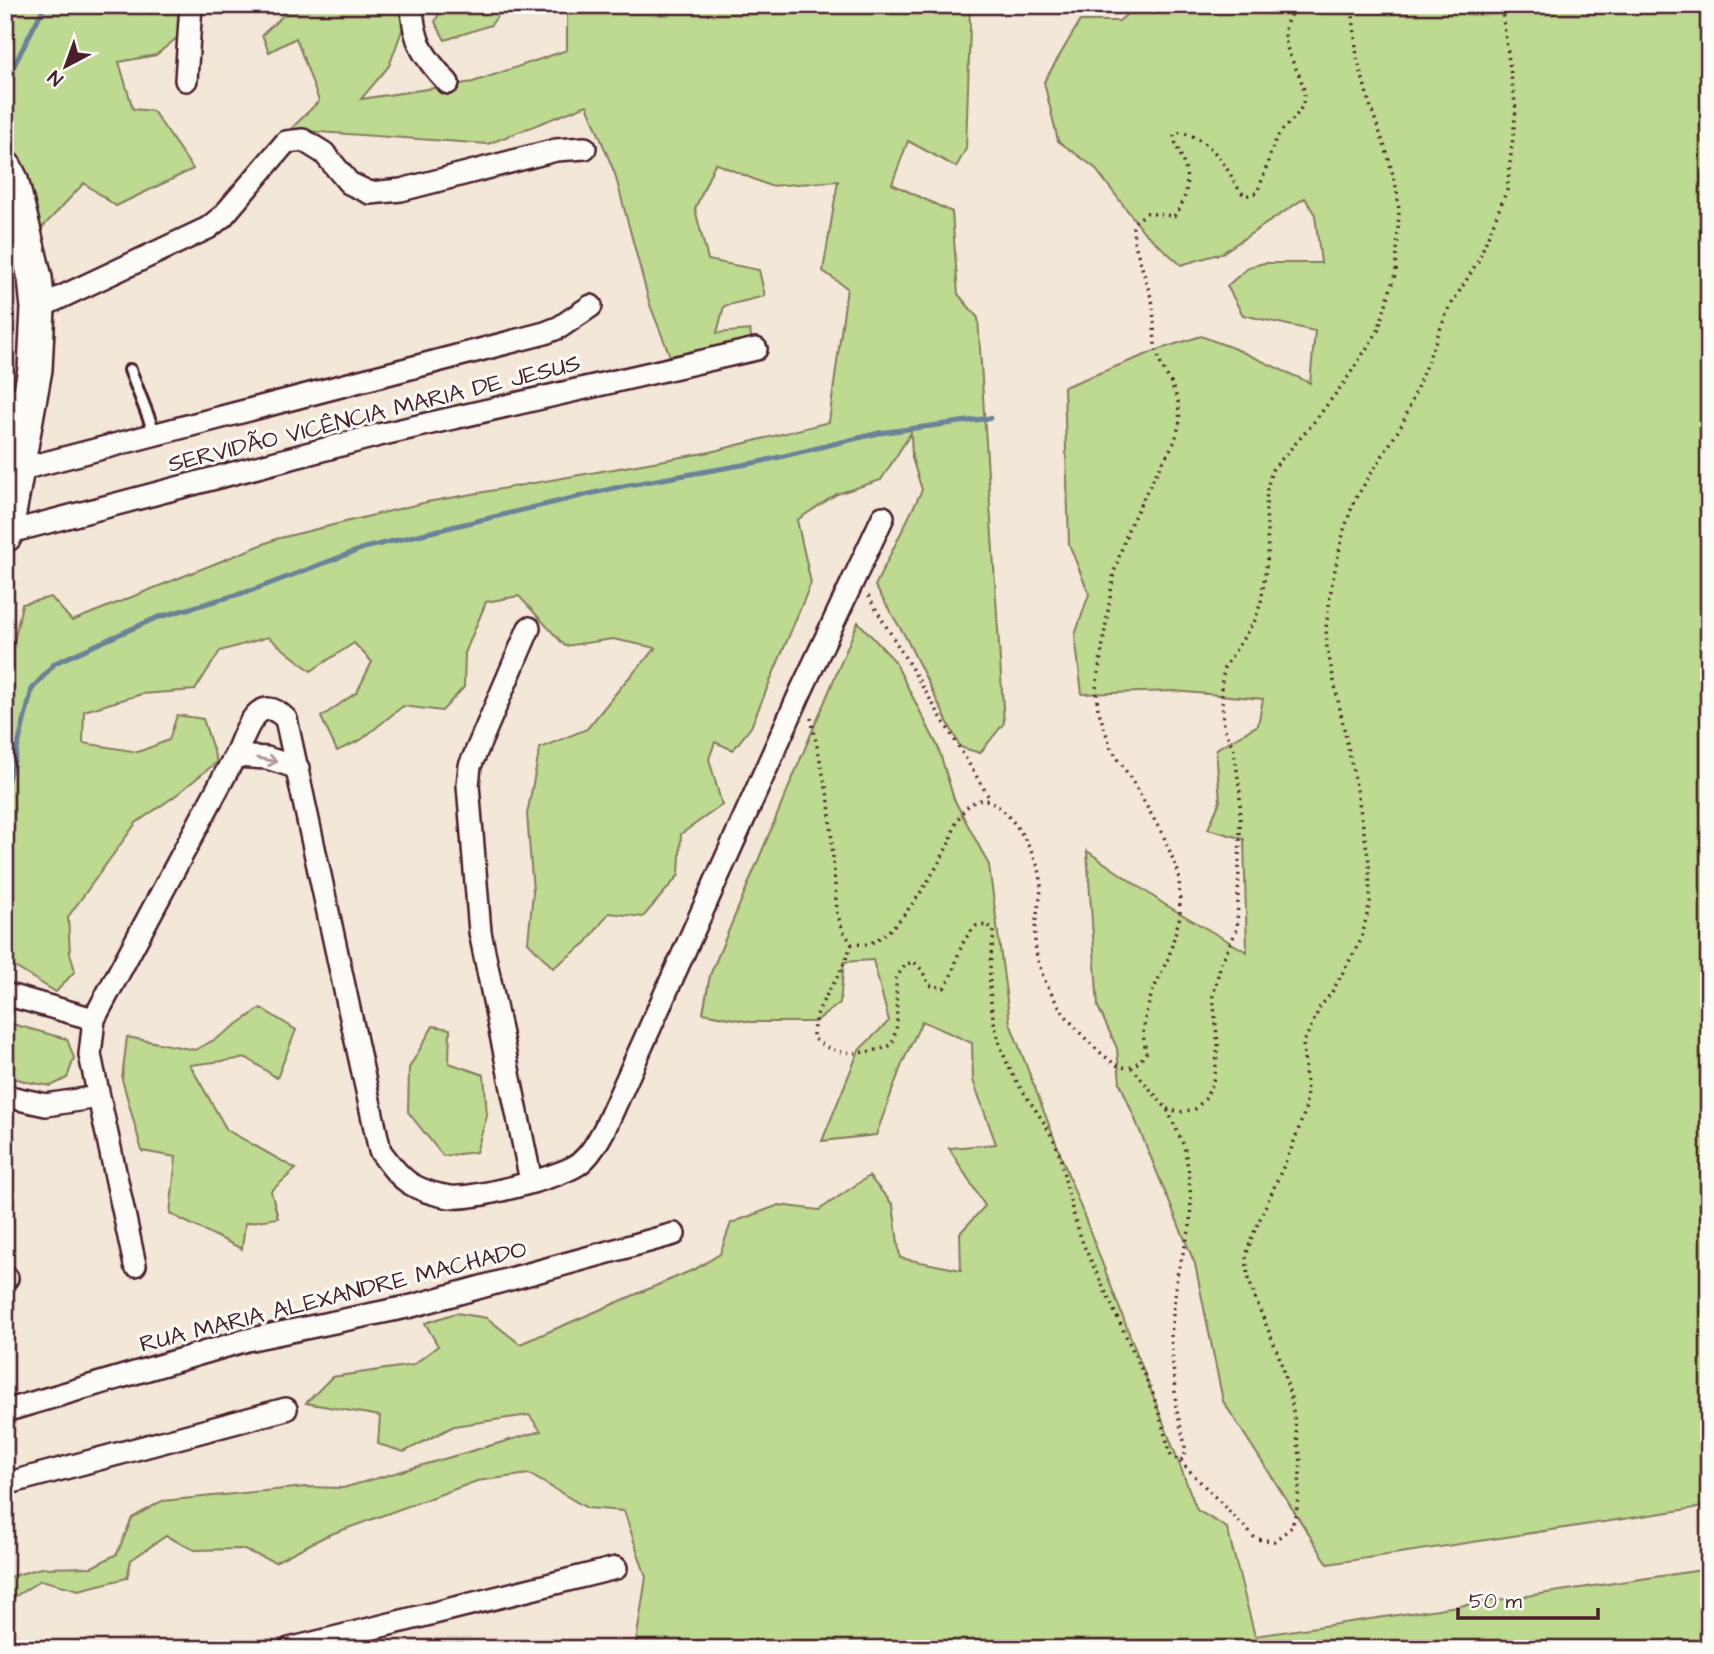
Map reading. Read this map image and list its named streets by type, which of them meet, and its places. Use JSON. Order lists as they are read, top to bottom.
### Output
{
  "streets": {
    "street": ["SERVIDÃO VICÊNCIA MARIA DE JESUS", "RUA MARIA ALEXANDRE MACHADO"]
  },
  "scale_bar": "50 m",
  "north": "bottom left"
}
